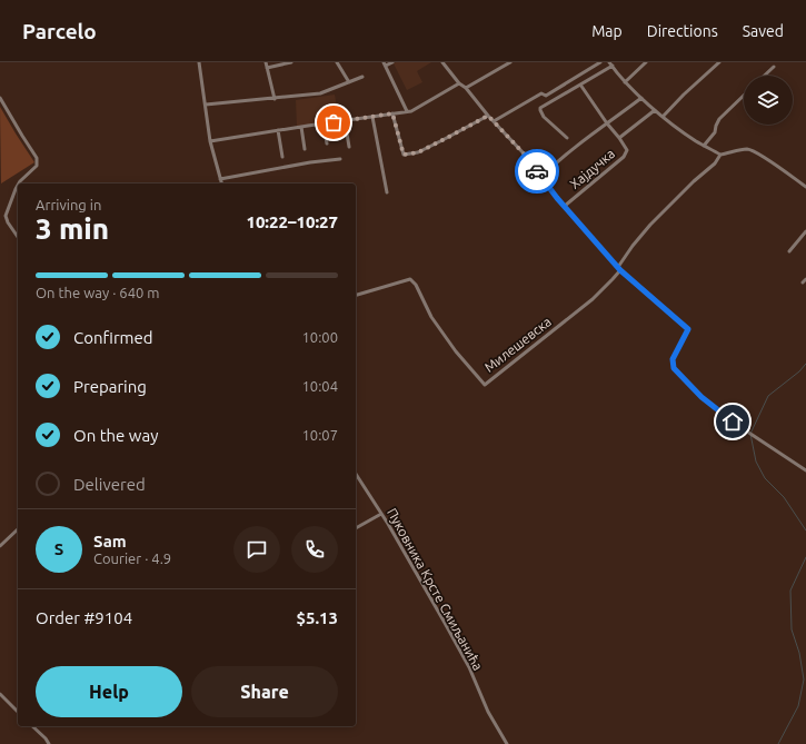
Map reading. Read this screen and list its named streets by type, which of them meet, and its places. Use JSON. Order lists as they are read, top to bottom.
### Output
{
  "streets": {
    "street": ["Хајдучка", "Милешевска", "Пуковника Крсте Смиљанића"]
  },
  "page": {
    "header": "Parcelo",
    "nav": ["Map", "Directions", "Saved"],
    "heading": ["3 min", "Arriving in", "10:22–10:27"],
    "panel": [
      "Sam",
      "Courier · 4.9",
      "Order #9104",
      "$5.13"
    ],
    "bar": "On the way · 640 m",
    "list": [
      ["Confirmed", "10:00"],
      ["Preparing", "10:04"],
      ["On the way", "10:07"],
      "Delivered"
    ],
    "round": "S",
    "buttons": ["Help", "Share"]
  }
}
